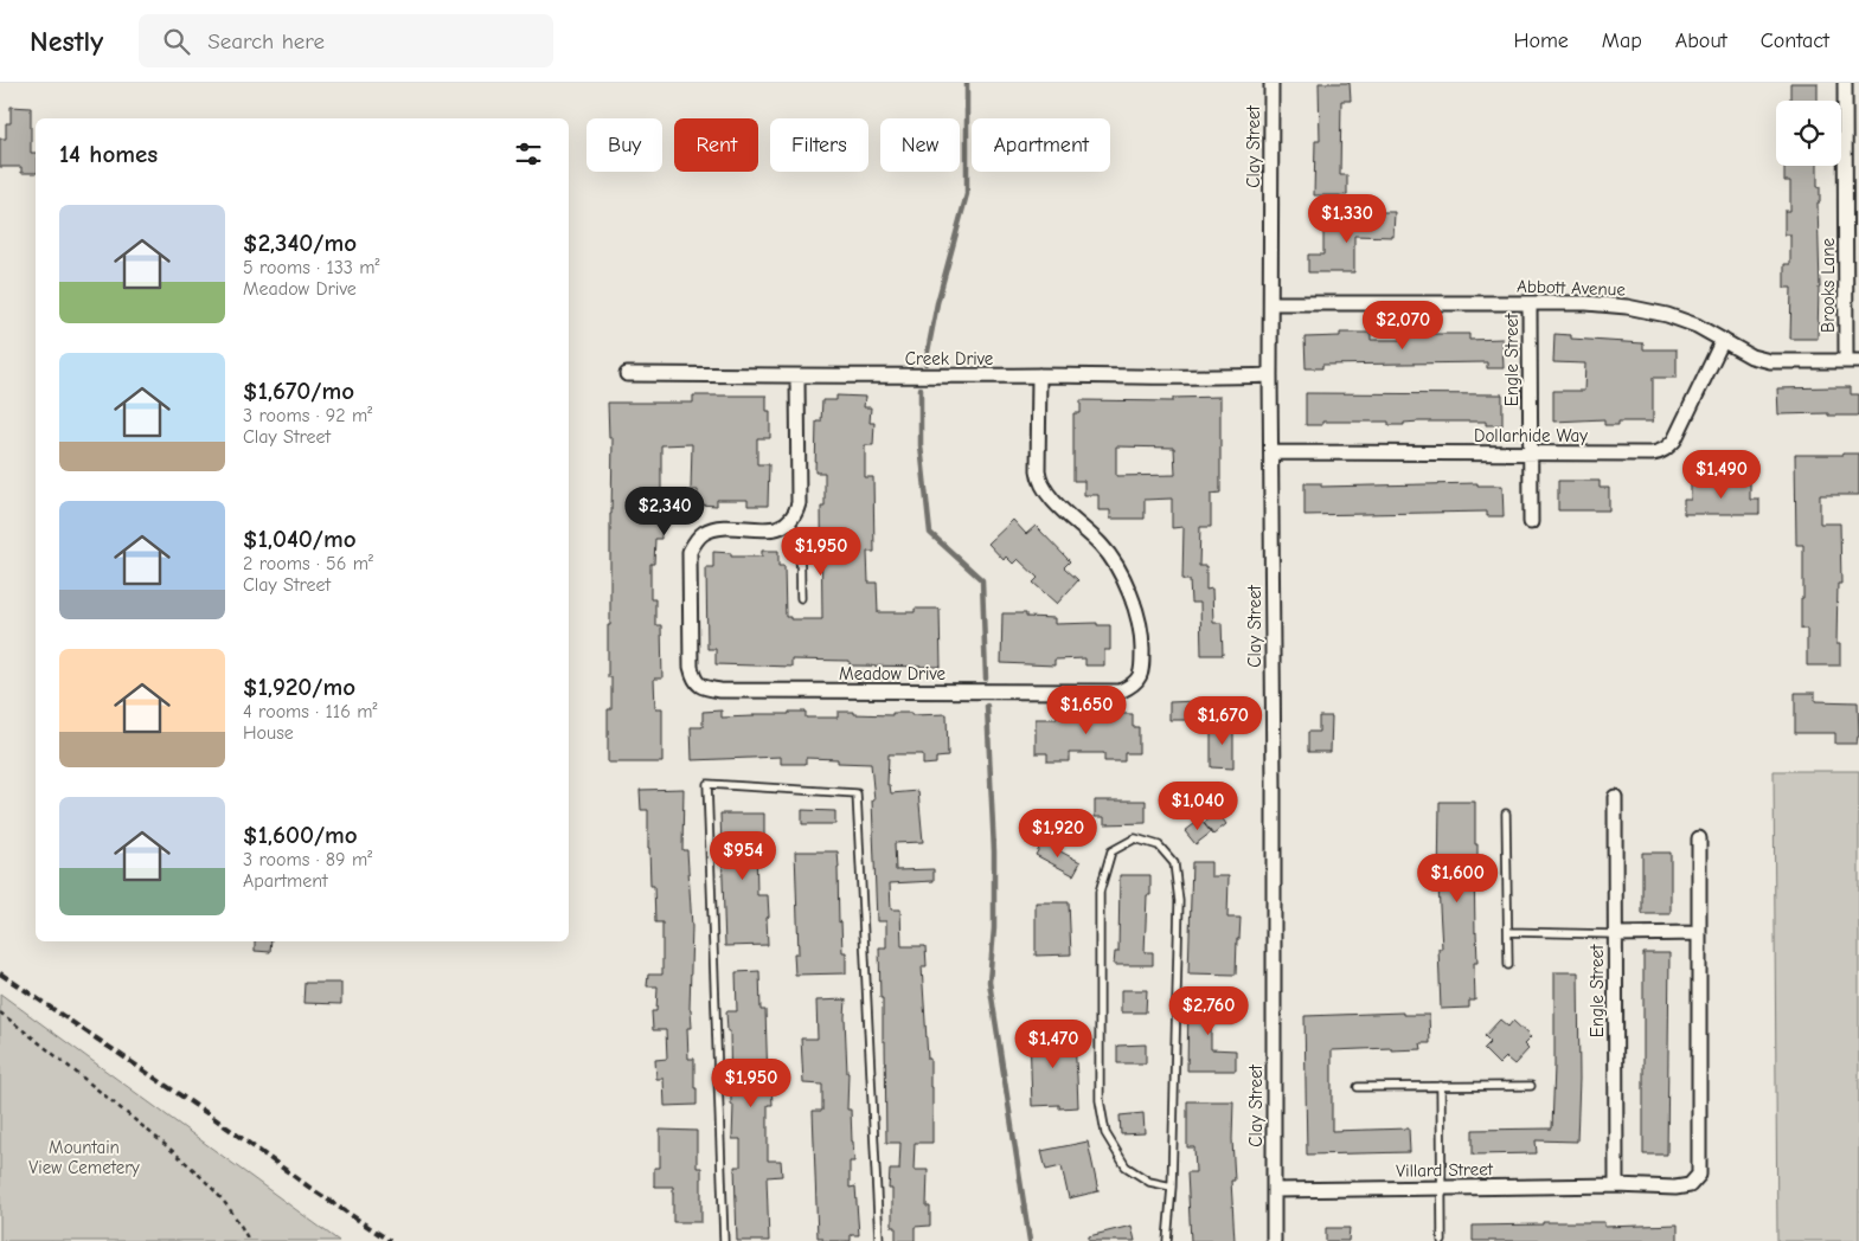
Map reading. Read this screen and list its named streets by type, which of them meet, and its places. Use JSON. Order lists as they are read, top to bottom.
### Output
{
  "streets": {
    "street": [
      "Clay Street",
      "Brooks Lane",
      "Abbott Avenue",
      "Creek Drive",
      "Engle Street",
      "Dollarhide Way",
      "Meadow Drive",
      "Villard Street"
    ]
  },
  "crossings": [
    ["Clay Street", "Abbott Avenue"],
    ["Clay Street", "Creek Drive"],
    ["Clay Street", "Dollarhide Way"],
    ["Clay Street", "Villard Street"],
    ["Brooks Lane", "Abbott Avenue"],
    ["Abbott Avenue", "Engle Street"],
    ["Abbott Avenue", "Dollarhide Way"],
    ["Creek Drive", "Meadow Drive"],
    ["Engle Street", "Dollarhide Way"],
    ["Engle Street", "Villard Street"]
  ],
  "parks": ["Mountain View Cemetery"],
  "page": {
    "header": "Nestly",
    "search": "Search here",
    "nav": [
      "Home",
      "Map",
      "About",
      "Contact"
    ],
    "chip": [
      "Buy",
      "Rent",
      "Filters",
      "New",
      "Apartment"
    ],
    "heading": "14 homes",
    "list": [
      {
        "name": "$2,340/mo",
        "note": "5 rooms · 133 m² · Meadow Drive"
      },
      {
        "name": "$1,670/mo",
        "note": "3 rooms · 92 m² · Clay Street"
      },
      {
        "name": "$1,040/mo",
        "note": "2 rooms · 56 m² · Clay Street"
      },
      {
        "name": "$1,920/mo",
        "note": "4 rooms · 116 m² · House"
      },
      {
        "name": "$1,600/mo",
        "note": "3 rooms · 89 m² · Apartment"
      }
    ],
    "price": [
      "$1,330",
      "$2,070",
      "$1,490",
      "$2,340",
      "$1,950",
      "$1,650",
      "$1,670",
      "$1,040",
      "$1,920",
      "$954",
      "$1,600",
      "$2,760",
      "$1,470",
      "$1,950"
    ]
  }
}
